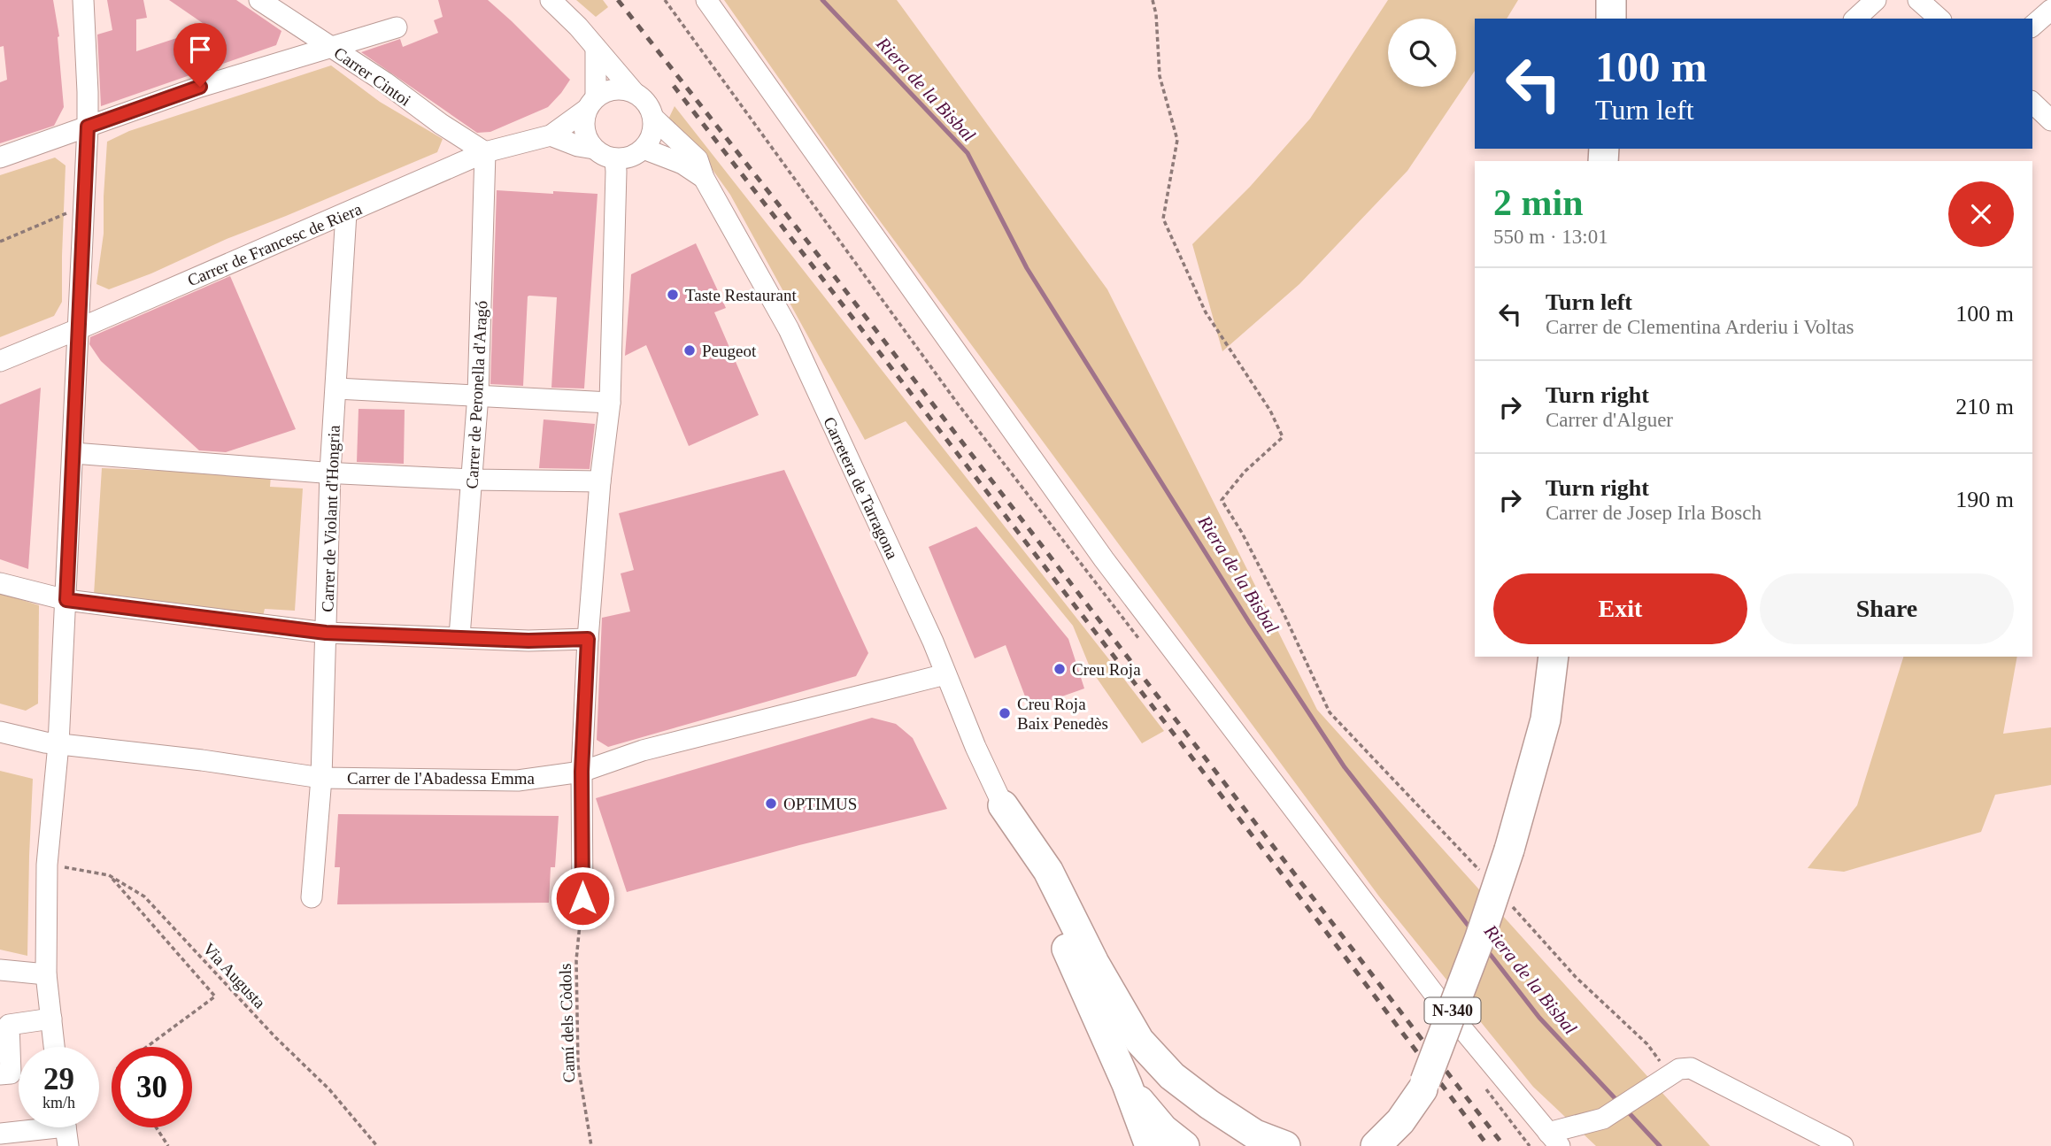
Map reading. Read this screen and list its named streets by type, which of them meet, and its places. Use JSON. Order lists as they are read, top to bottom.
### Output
{
  "streets": {
    "highway": ["N-340"],
    "street": [
      "Carrer Cintoi",
      "Carrer de Francesc de Riera",
      "Carrer de Peronella d'Aragó",
      "Carretera de Tarragona",
      "Carrer de Violant d'Hongria",
      "Carrer de l'Abadessa Emma"
    ],
    "path": ["Via Augusta", "Camí dels Còdols"]
  },
  "crossings": [
    ["Carrer Cintoi", "Carrer de Francesc de Riera"],
    ["Carrer Cintoi", "Carrer de Peronella d'Aragó"],
    ["Carrer de Francesc de Riera", "Carrer de Peronella d'Aragó"],
    ["Carrer de Francesc de Riera", "Carretera de Tarragona"],
    ["Carrer de Francesc de Riera", "Carrer de Violant d'Hongria"],
    ["Carretera de Tarragona", "Carrer de l'Abadessa Emma"],
    ["Carrer de Violant d'Hongria", "Carrer de l'Abadessa Emma"]
  ],
  "water": ["Riera de la Bisbal"],
  "places": [
    "Taste Restaurant",
    "Peugeot",
    "Creu Roja",
    "Creu Roja Baix Penedès",
    "OPTIMUS"
  ],
  "page": {
    "turn": ["100 m", "Turn left"],
    "heading": ["2 min", "550 m · 13:01"],
    "list": [
      {
        "name": "Turn left",
        "note": "Carrer de Clementina Arderiu i Voltas",
        "value": "100 m"
      },
      {
        "name": "Turn right",
        "note": "Carrer d'Alguer",
        "value": "210 m"
      },
      {
        "name": "Turn right",
        "note": "Carrer de Josep Irla Bosch",
        "value": "190 m"
      }
    ],
    "buttons": ["Exit", "Share"],
    "speed": "29 km/h",
    "limit": "30"
  }
}
